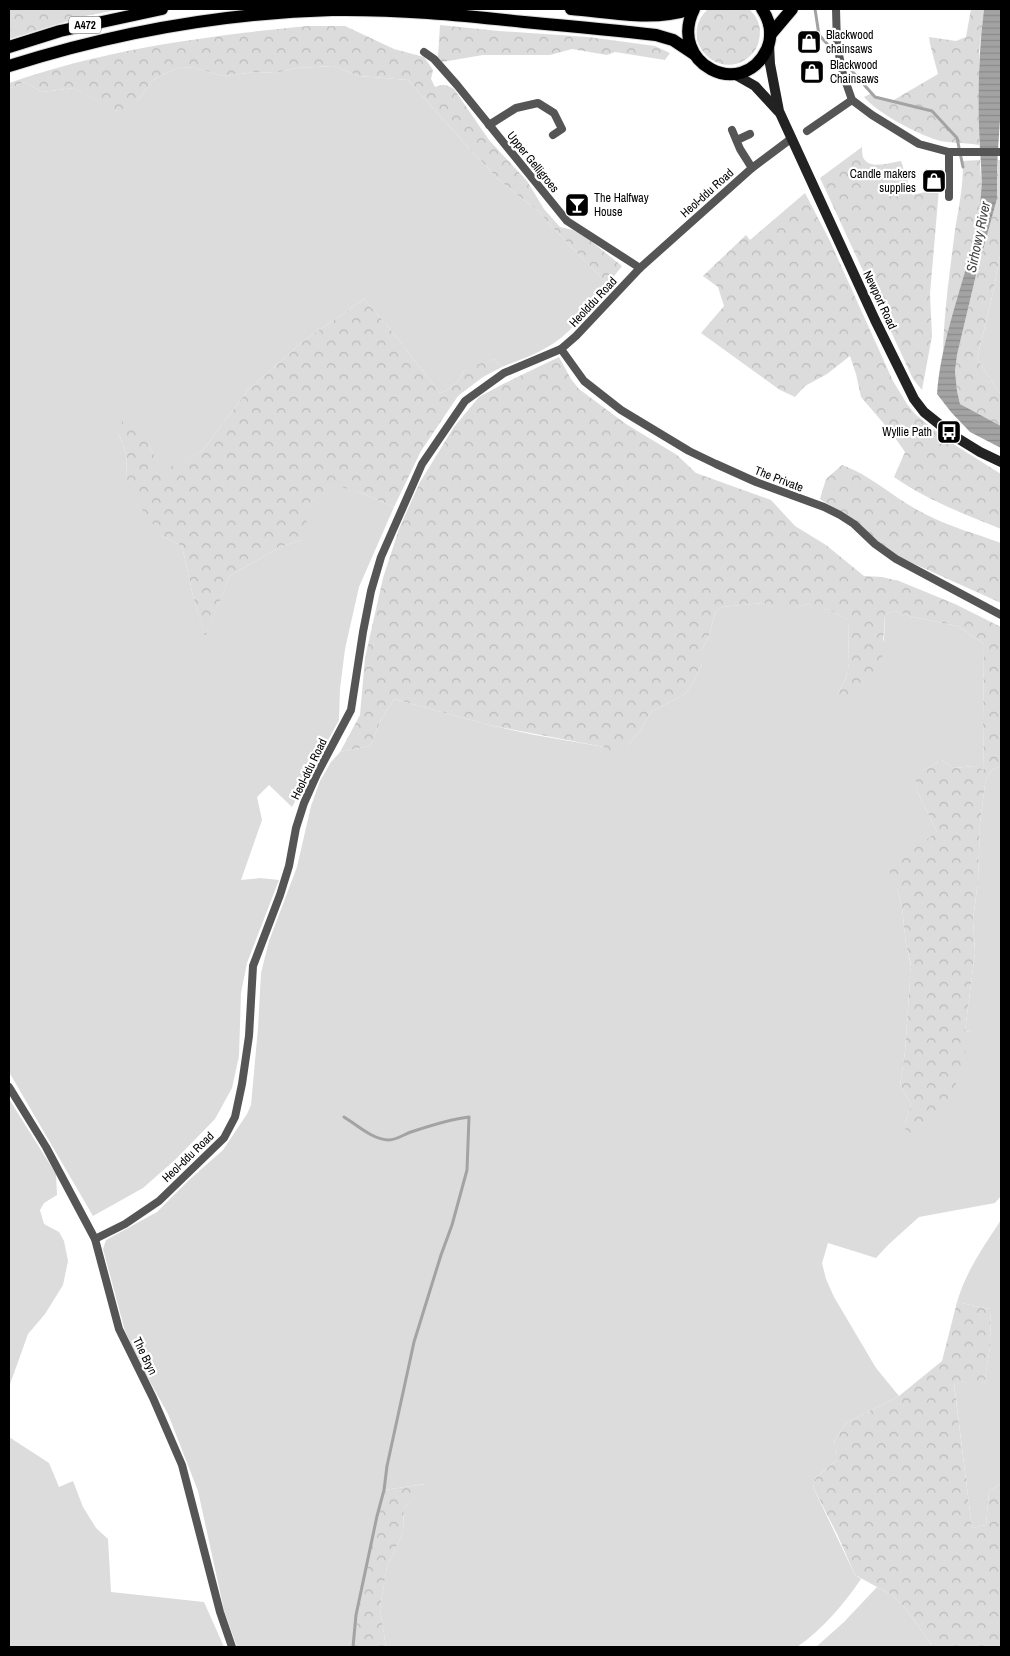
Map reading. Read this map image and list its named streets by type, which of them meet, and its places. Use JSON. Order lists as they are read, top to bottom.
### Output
{
  "streets": {
    "main road": ["A472", "Newport Road"],
    "street": [
      "Upper Gelligroes",
      "Heol-ddu Road",
      "Heolddu Road",
      "The Private",
      "The Bryn"
    ]
  },
  "crossings": [
    ["Upper Gelligroes", "Heol-ddu Road"],
    ["Upper Gelligroes", "Heolddu Road"],
    ["Heol-ddu Road", "Newport Road"],
    ["Heol-ddu Road", "Heolddu Road"],
    ["Heol-ddu Road", "The Private"],
    ["Heol-ddu Road", "The Bryn"],
    ["Heolddu Road", "The Private"]
  ],
  "water": ["Sirhowy River"],
  "places": {
    "shop": ["Blackwood chainsaws", "Blackwood Chainsaws", "Candle makers supplies"],
    "bar": ["The Halfway House"],
    "bus stop": ["Wyllie Path"]
  }
}
